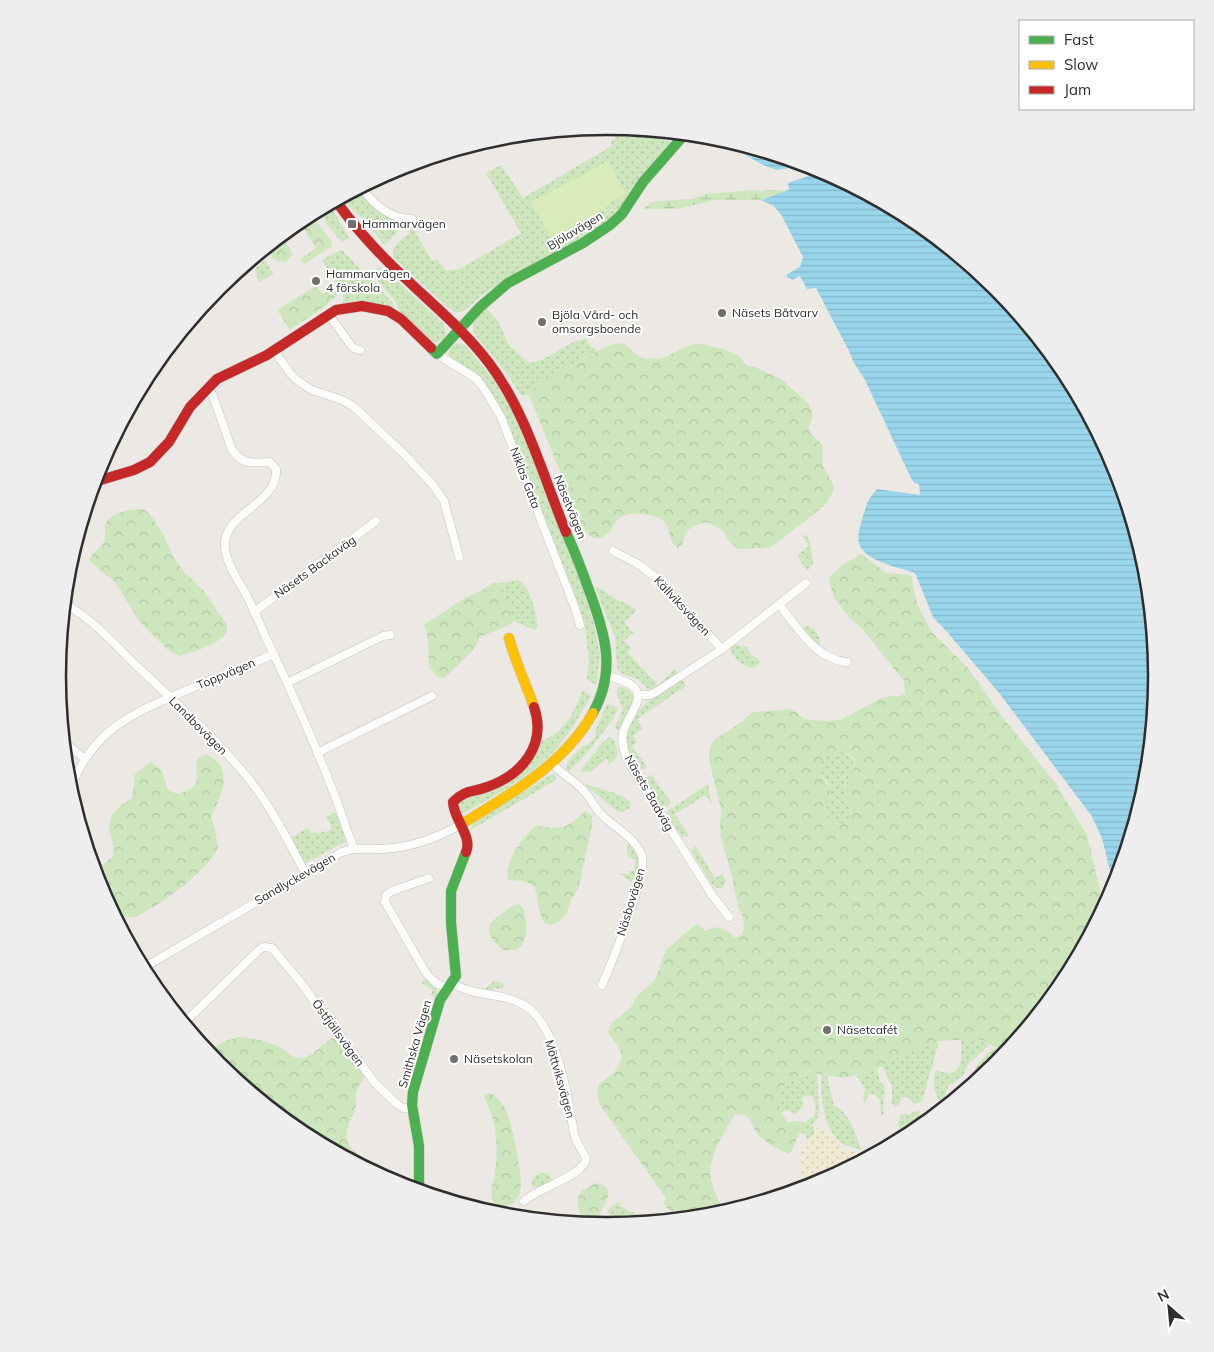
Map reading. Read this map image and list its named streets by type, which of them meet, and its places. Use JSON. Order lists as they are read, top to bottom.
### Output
{
  "streets": {
    "street": [
      "Bjölavägen",
      "Niklas Gata",
      "Näsetvägen",
      "Näsets Backaväg",
      "Källviksvägen",
      "Toppvägen",
      "Landbovägen",
      "Näsets Badväg",
      "Sandlyckevägen",
      "Näsbovägen",
      "Östfjällsvägen",
      "Smithska Vägen",
      "Möttviksvägen"
    ]
  },
  "crossings": [
    ["Bjölavägen", "Niklas Gata"],
    ["Bjölavägen", "Näsetvägen"],
    ["Näsetvägen", "Sandlyckevägen"],
    ["Näsetvägen", "Näsbovägen"],
    ["Näsetvägen", "Smithska Vägen"],
    ["Toppvägen", "Landbovägen"],
    ["Landbovägen", "Sandlyckevägen"],
    ["Sandlyckevägen", "Smithska Vägen"],
    ["Östfjällsvägen", "Smithska Vägen"],
    ["Smithska Vägen", "Möttviksvägen"]
  ],
  "places": {
    "transit": ["Hammarvägen"],
    "other": [
      "Hammarvägen 4 förskola",
      "Näsets Båtvarv",
      "Bjöla Vård- och omsorgsboende",
      "Näsetcafét",
      "Näsetskolan"
    ]
  },
  "legend": ["Fast", "Slow", "Jam"],
  "north": "top left"
}
